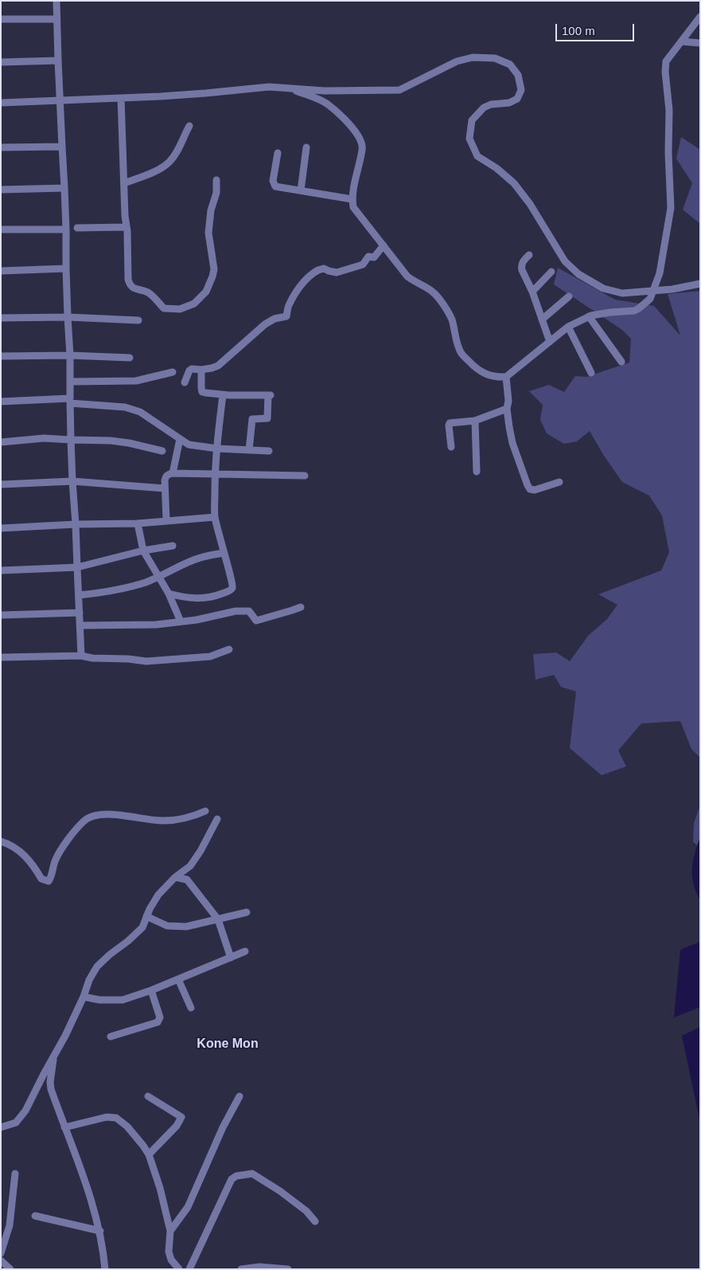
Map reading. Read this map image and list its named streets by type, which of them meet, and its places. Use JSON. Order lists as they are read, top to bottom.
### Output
{
  "districts": ["Kone Mon"],
  "scale_bar": "100 m"
}
